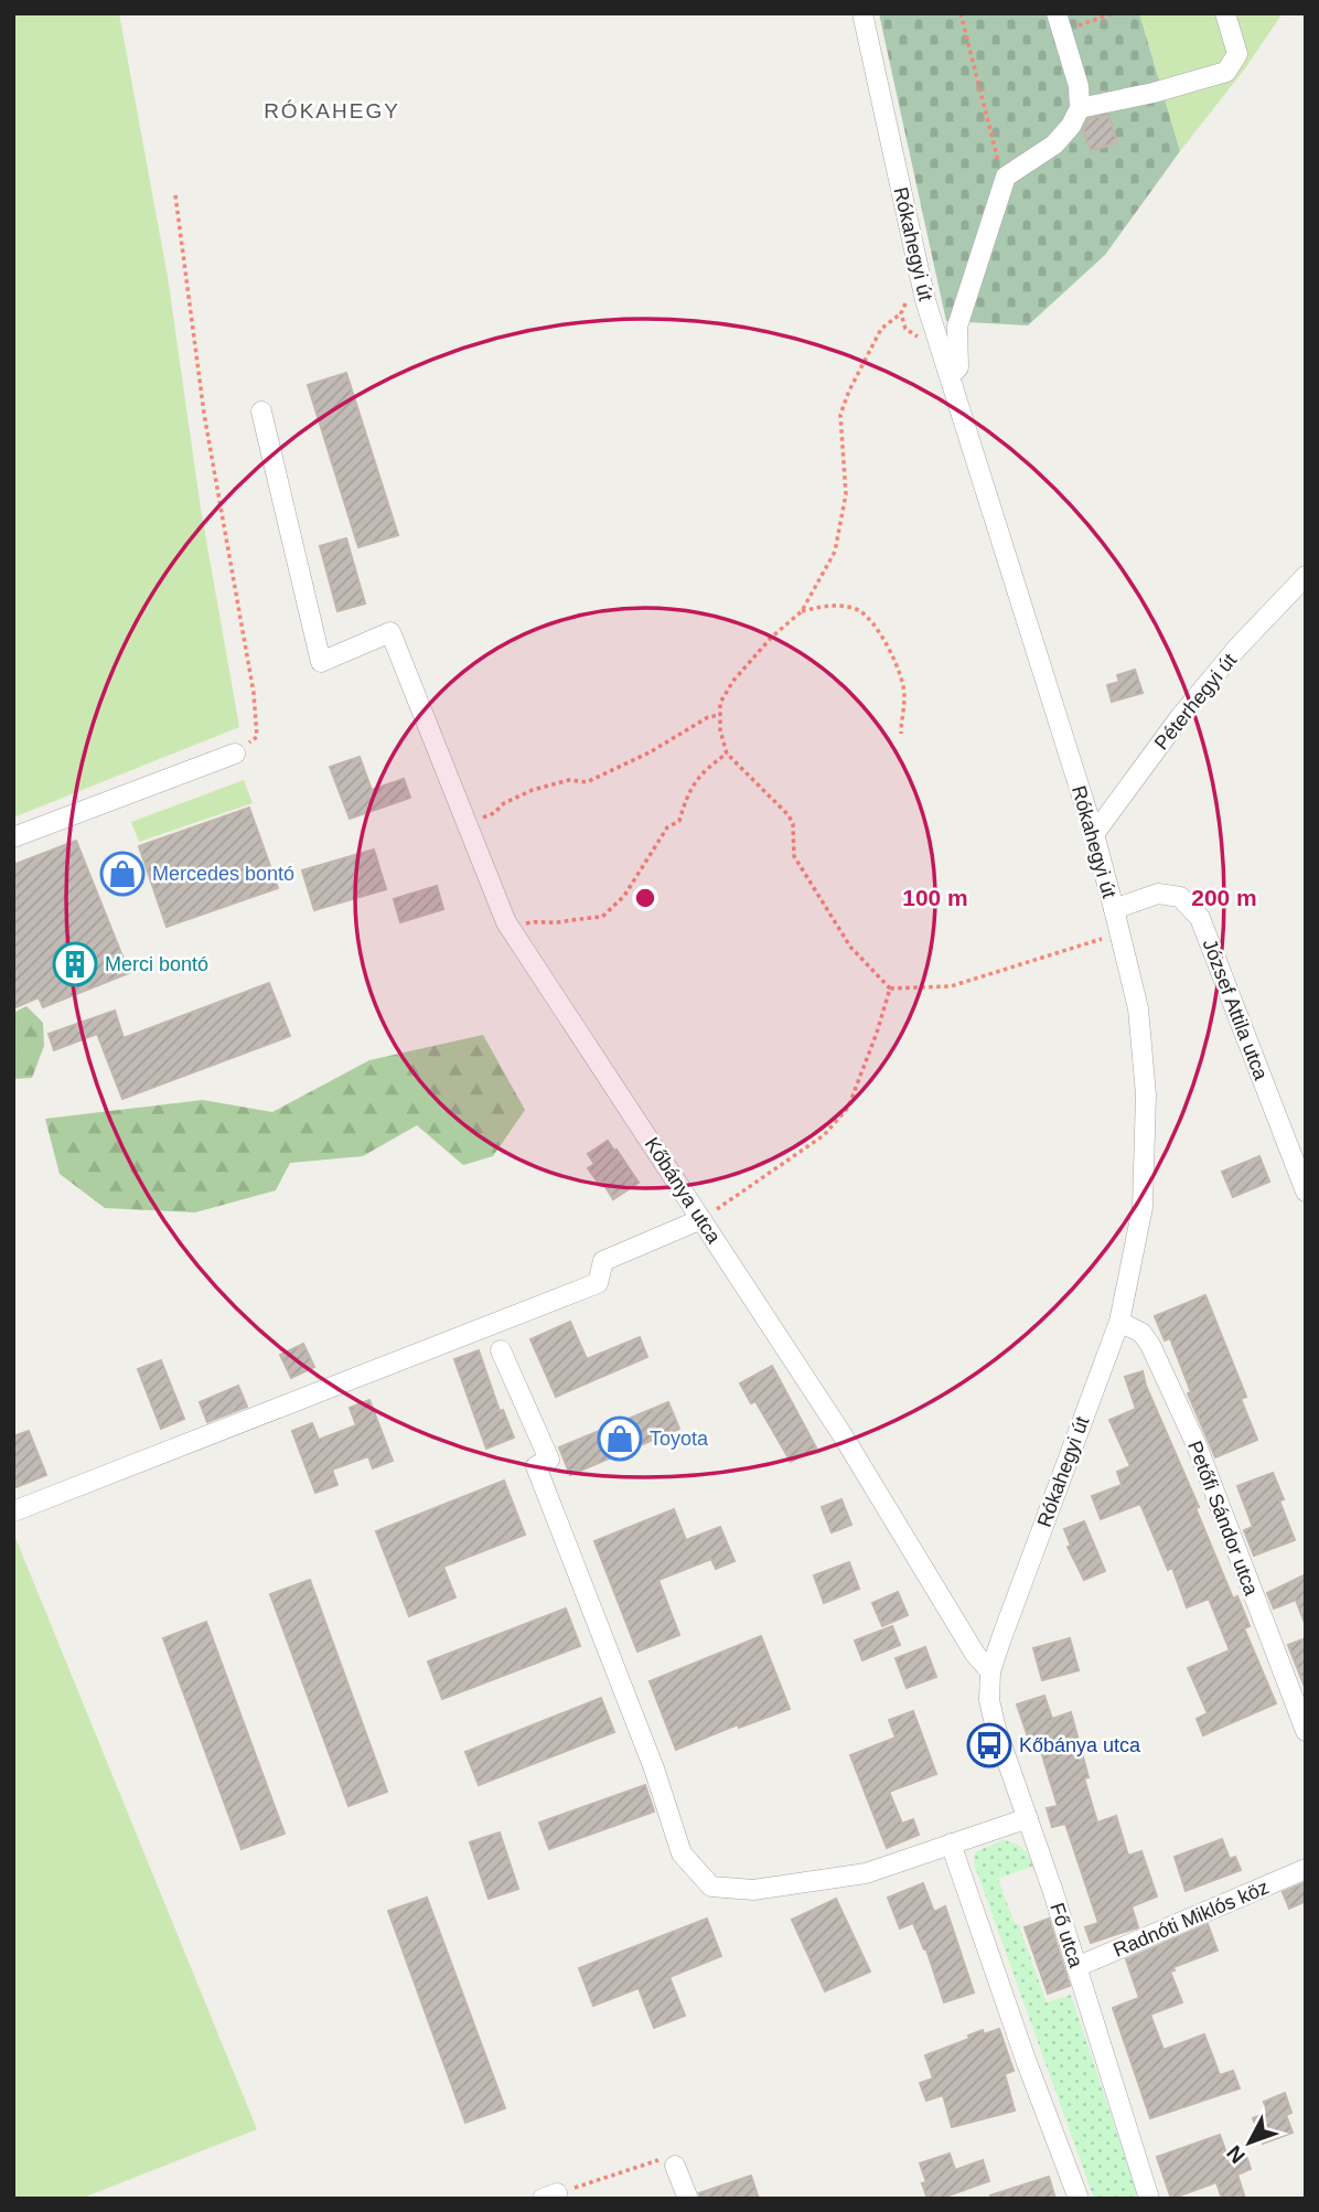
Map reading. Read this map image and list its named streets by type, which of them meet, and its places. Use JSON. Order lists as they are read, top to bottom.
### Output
{
  "streets": {
    "street": [
      "Rókahegyi út",
      "Péterhegyi út",
      "József Attila utca",
      "Kőbánya utca",
      "Petőfi Sándor utca",
      "Radnóti Miklós köz",
      "Fő utca"
    ]
  },
  "crossings": [
    ["Rókahegyi út", "Péterhegyi út"],
    ["Rókahegyi út", "József Attila utca"],
    ["Rókahegyi út", "Kőbánya utca"],
    ["Rókahegyi út", "Petőfi Sándor utca"],
    ["Rókahegyi út", "Fő utca"],
    ["Kőbánya utca", "Fő utca"],
    ["Radnóti Miklós köz", "Fő utca"]
  ],
  "districts": ["RÓKAHEGY"],
  "places": {
    "shop": ["Mercedes bontó", "Toyota"],
    "building": ["Merci bontó"],
    "bus stop": ["Kőbánya utca"]
  },
  "north": "bottom left",
  "rings": ["100 m", "200 m"]
}
